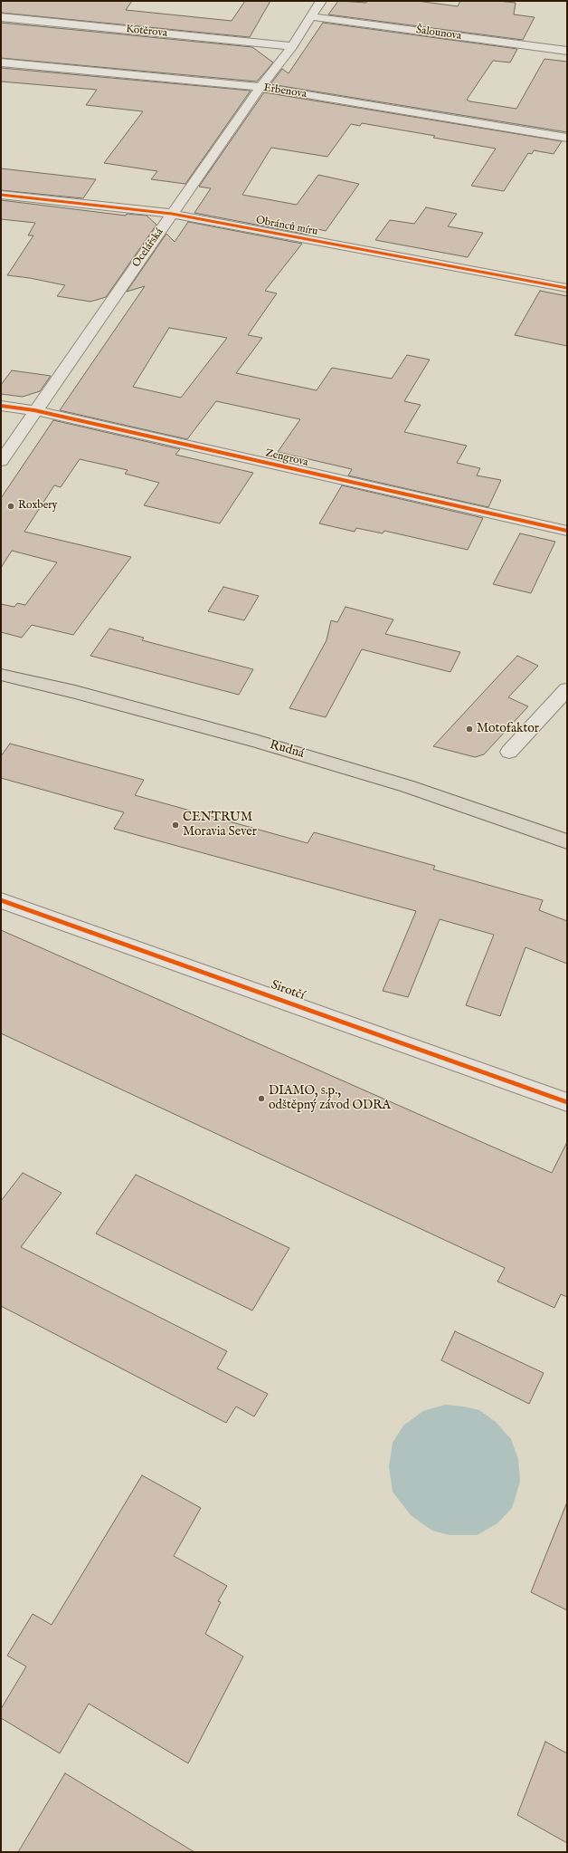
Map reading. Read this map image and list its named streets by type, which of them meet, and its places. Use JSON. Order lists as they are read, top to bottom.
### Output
{
  "streets": {
    "main road": ["Rudná"],
    "street": [
      "Kotěrova",
      "Šalounova",
      "Erbenova",
      "Obránců míru",
      "Ocelářská",
      "Zengrova",
      "Sirotčí"
    ]
  },
  "crossings": [
    ["Kotěrova", "Ocelářská"],
    ["Šalounova", "Ocelářská"],
    ["Erbenova", "Ocelářská"],
    ["Obránců míru", "Ocelářská"],
    ["Ocelářská", "Zengrova"]
  ],
  "places": [
    "Roxbery",
    "Motofaktor",
    "CENTRUM Moravia Sever",
    "DIAMO, s.p., odštěpný závod ODRA"
  ]
}
